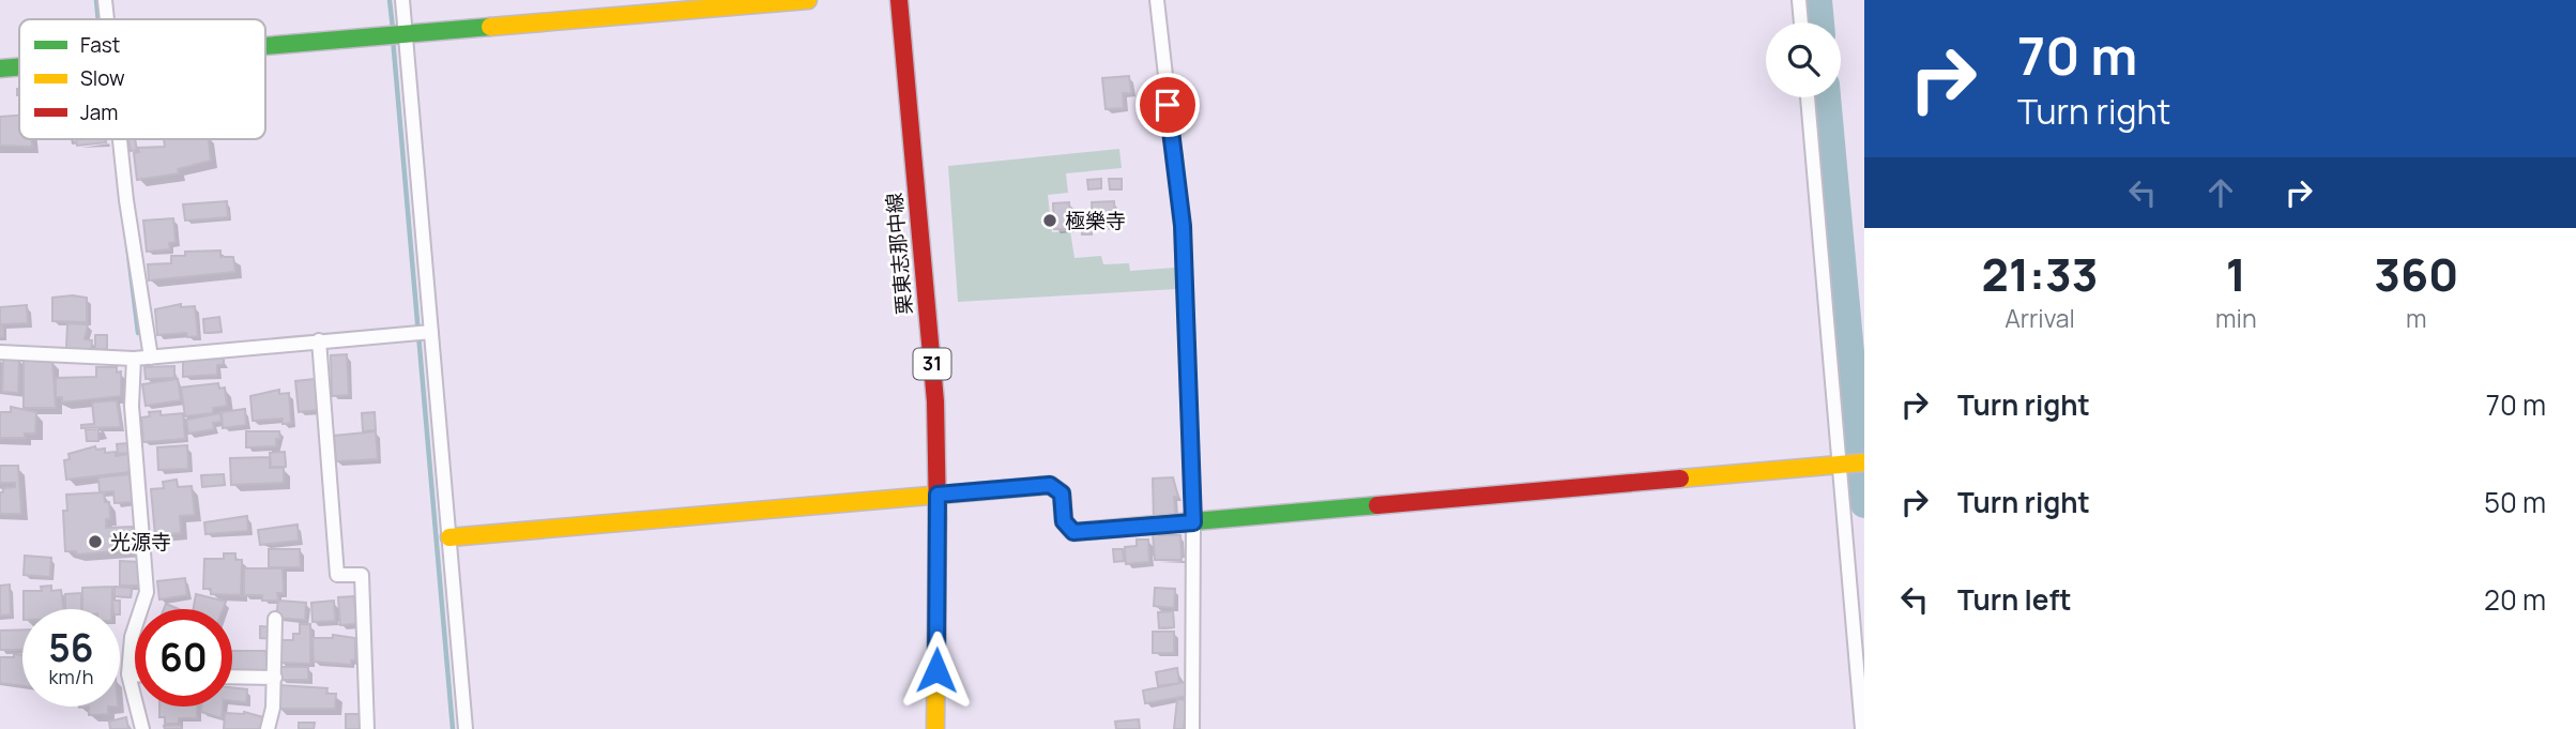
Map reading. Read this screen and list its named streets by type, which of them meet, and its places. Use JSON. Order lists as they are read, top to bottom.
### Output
{
  "streets": {
    "street": ["栗東志那中線", "31"]
  },
  "places": ["極樂寺", "光源寺"],
  "legend": ["Fast", "Slow", "Jam"],
  "page": {
    "turn": ["70 m", "Turn right"],
    "eta": [
      "21:33",
      "Arrival",
      "1",
      "min",
      "360",
      "m"
    ],
    "list": [
      {
        "name": "Turn right",
        "value": "70 m"
      },
      {
        "name": "Turn right",
        "value": "50 m"
      },
      {
        "name": "Turn left",
        "value": "20 m"
      }
    ],
    "speed": "56 km/h",
    "limit": "60"
  }
}
